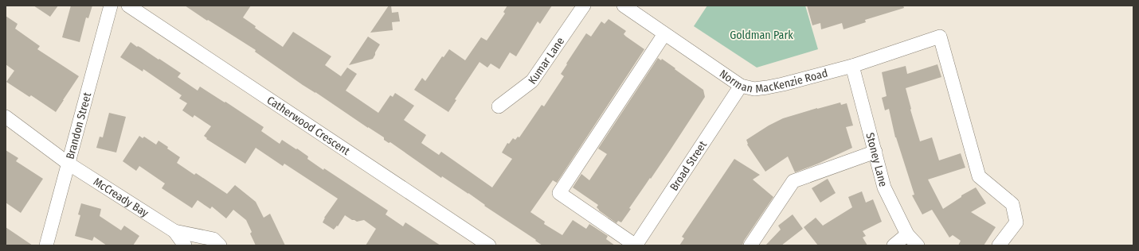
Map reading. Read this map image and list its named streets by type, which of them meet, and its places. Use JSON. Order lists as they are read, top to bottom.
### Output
{
  "streets": {
    "street": [
      "Kumar Lane",
      "Norman MacKenzie Road",
      "Brandon Street",
      "Catherwood Crescent",
      "Stoney Lane",
      "Broad Street",
      "McCready Bay"
    ]
  },
  "crossings": [
    ["Norman MacKenzie Road", "Stoney Lane"],
    ["Norman MacKenzie Road", "Broad Street"],
    ["Brandon Street", "McCready Bay"]
  ],
  "parks": ["Goldman Park"]
}
